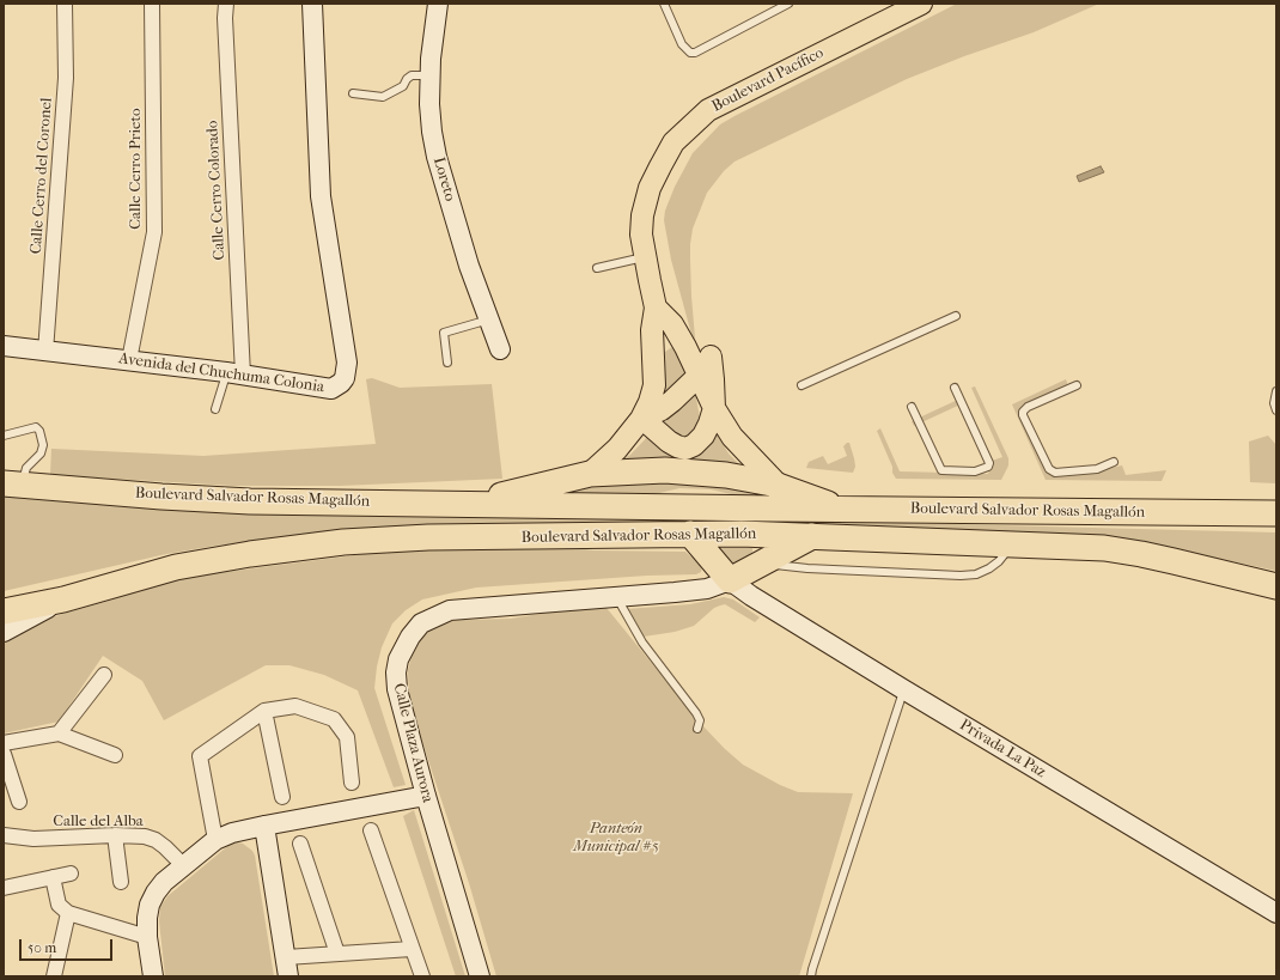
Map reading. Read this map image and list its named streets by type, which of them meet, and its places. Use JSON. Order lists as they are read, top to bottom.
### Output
{
  "streets": {
    "highway": ["Boulevard Salvador Rosas Magallón"],
    "main road": ["Boulevard Pacífico"],
    "street": [
      "Calle Cerro Prieto",
      "Calle Cerro del Coronel",
      "Loreto",
      "Calle Cerro Colorado",
      "Avenida del Chuchuma Colonia",
      "Calle Plaza Aurora",
      "Privada La Paz",
      "Calle del Alba"
    ]
  },
  "crossings": [
    ["Calle Cerro Prieto", "Avenida del Chuchuma Colonia"],
    ["Calle Cerro del Coronel", "Avenida del Chuchuma Colonia"],
    ["Calle Cerro Colorado", "Avenida del Chuchuma Colonia"],
    ["Calle Plaza Aurora", "Privada La Paz"]
  ],
  "parks": ["Panteón Municipal #5"],
  "scale_bar": "50 m"
}
